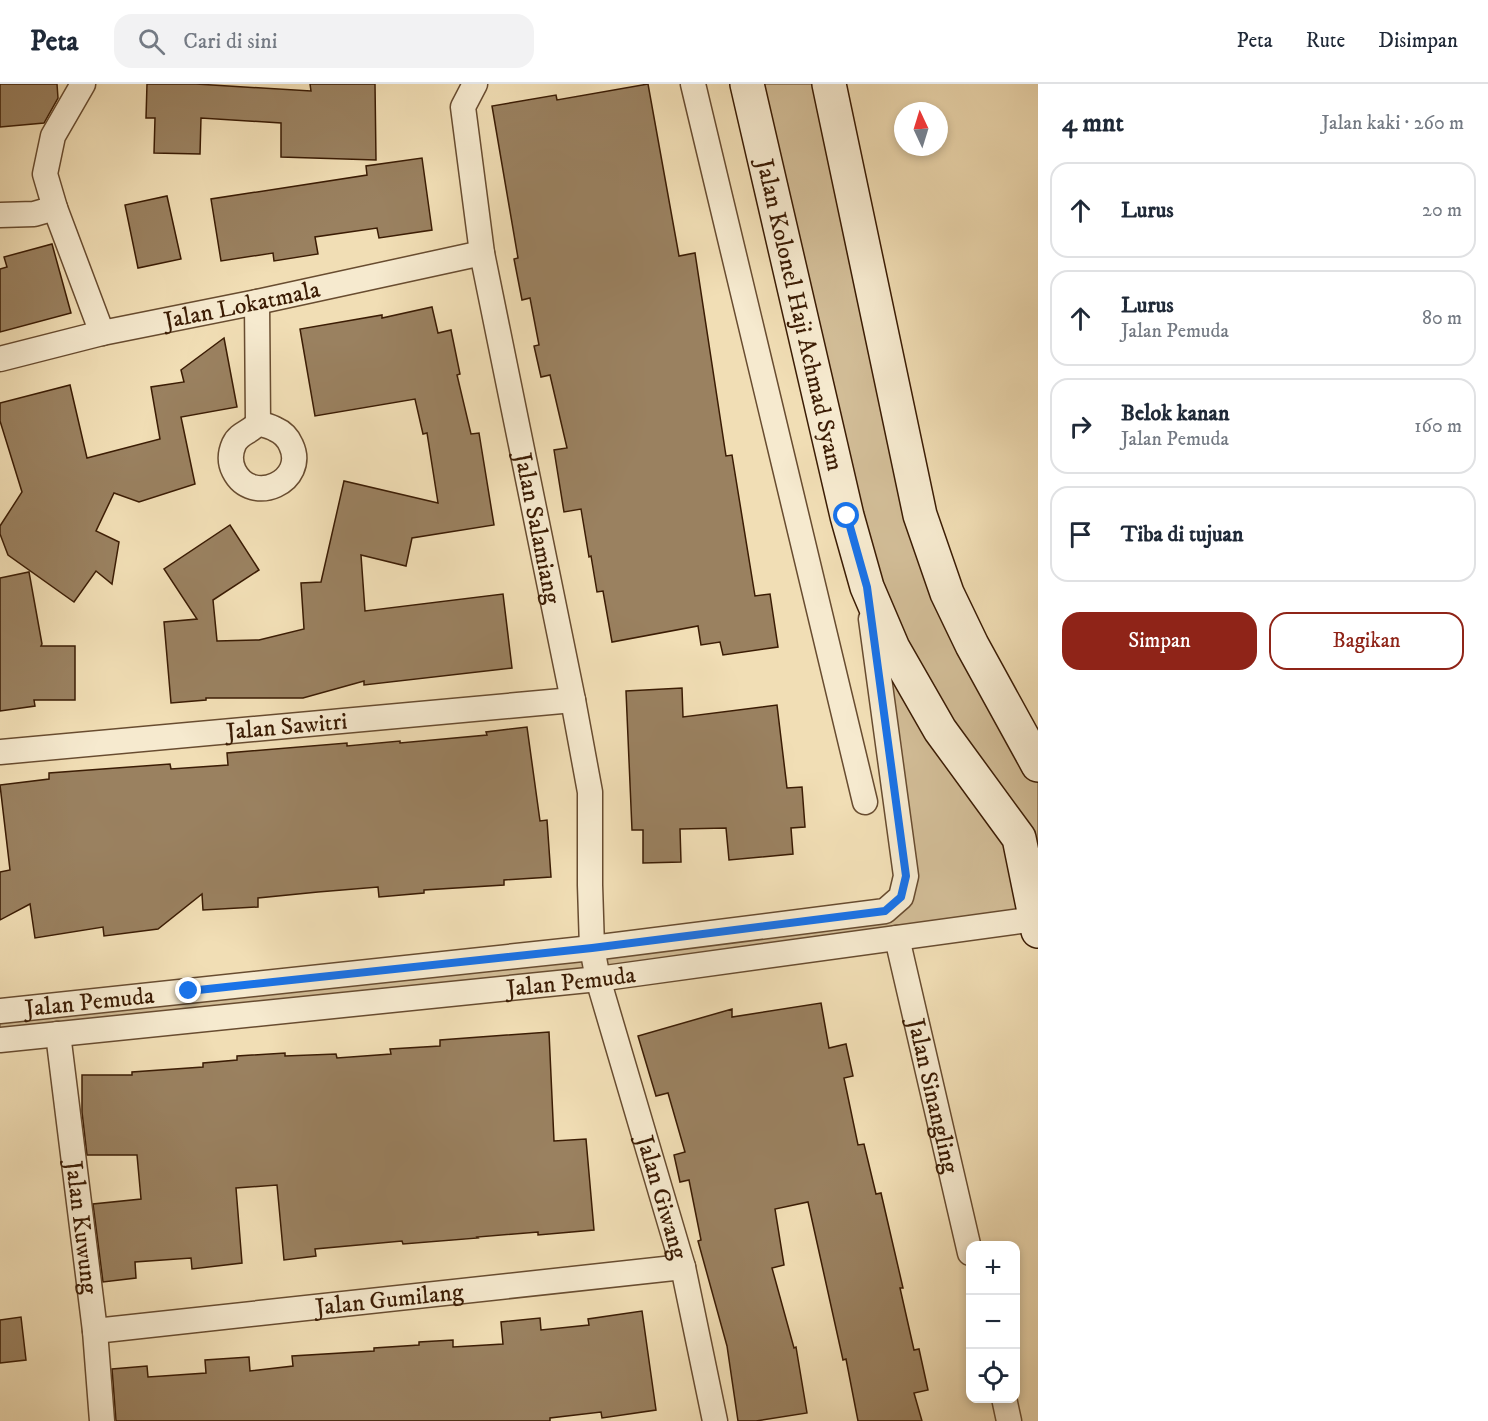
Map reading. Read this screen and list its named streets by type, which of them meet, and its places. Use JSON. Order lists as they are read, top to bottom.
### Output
{
  "streets": {
    "main road": ["Jalan Kolonel Haji Achmad Syam"],
    "street": [
      "Jalan Lokatmala",
      "Jalan Salamiang",
      "Jalan Sawitri",
      "Jalan Pemuda",
      "Jalan Sinangling",
      "Jalan Giwang",
      "Jalan Kuwung",
      "Jalan Gumilang"
    ]
  },
  "crossings": [
    ["Jalan Lokatmala", "Jalan Salamiang"],
    ["Jalan Kolonel Haji Achmad Syam", "Jalan Pemuda"],
    ["Jalan Salamiang", "Jalan Sawitri"],
    ["Jalan Salamiang", "Jalan Pemuda"],
    ["Jalan Salamiang", "Jalan Giwang"],
    ["Jalan Pemuda", "Jalan Sinangling"],
    ["Jalan Pemuda", "Jalan Giwang"],
    ["Jalan Pemuda", "Jalan Kuwung"],
    ["Jalan Giwang", "Jalan Gumilang"],
    ["Jalan Kuwung", "Jalan Gumilang"]
  ],
  "north": "top",
  "page": {
    "header": "Peta",
    "search": "Cari di sini",
    "nav": ["Peta", "Rute", "Disimpan"],
    "heading": ["4 mnt", "Jalan kaki · 260 m"],
    "list": [
      ["Lurus", "20 m"],
      ["Lurus", "Jalan Pemuda", "80 m"],
      ["Belok kanan", "Jalan Pemuda", "160 m"],
      "Tiba di tujuan"
    ],
    "buttons": ["Simpan", "Bagikan"],
    "map_buttons": ["+", "−"]
  }
}
